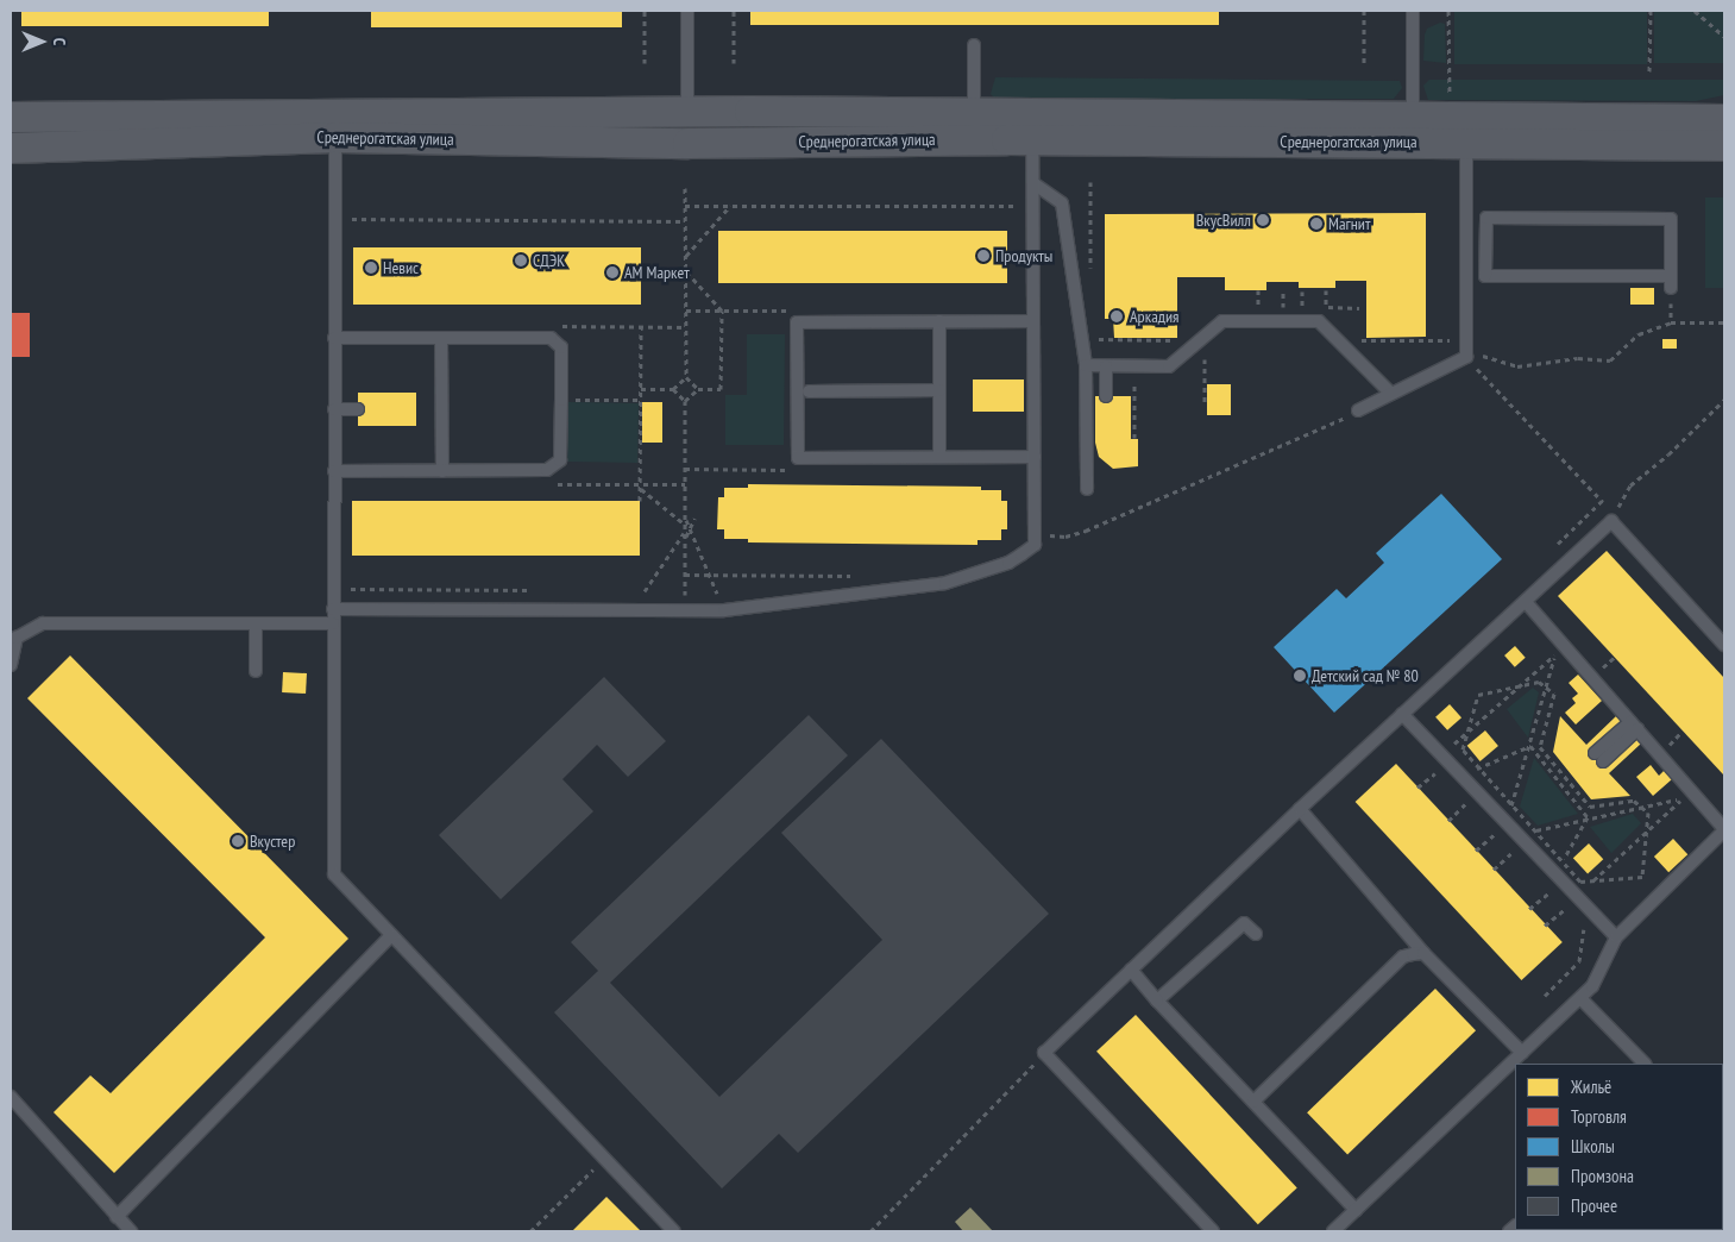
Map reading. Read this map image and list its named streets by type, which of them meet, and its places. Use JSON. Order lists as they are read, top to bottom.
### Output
{
  "streets": {
    "street": ["Среднерогатская улица"]
  },
  "places": [
    "ВкусВилл",
    "Магнит",
    "Продукты",
    "СДЭК",
    "Невис",
    "АМ Маркет",
    "Аркадия",
    "Детский сад № 80",
    "Вкустер"
  ],
  "legend": [
    "Жильё",
    "Торговля",
    "Школы",
    "Промзона",
    "Прочее"
  ],
  "north": "right"
}
